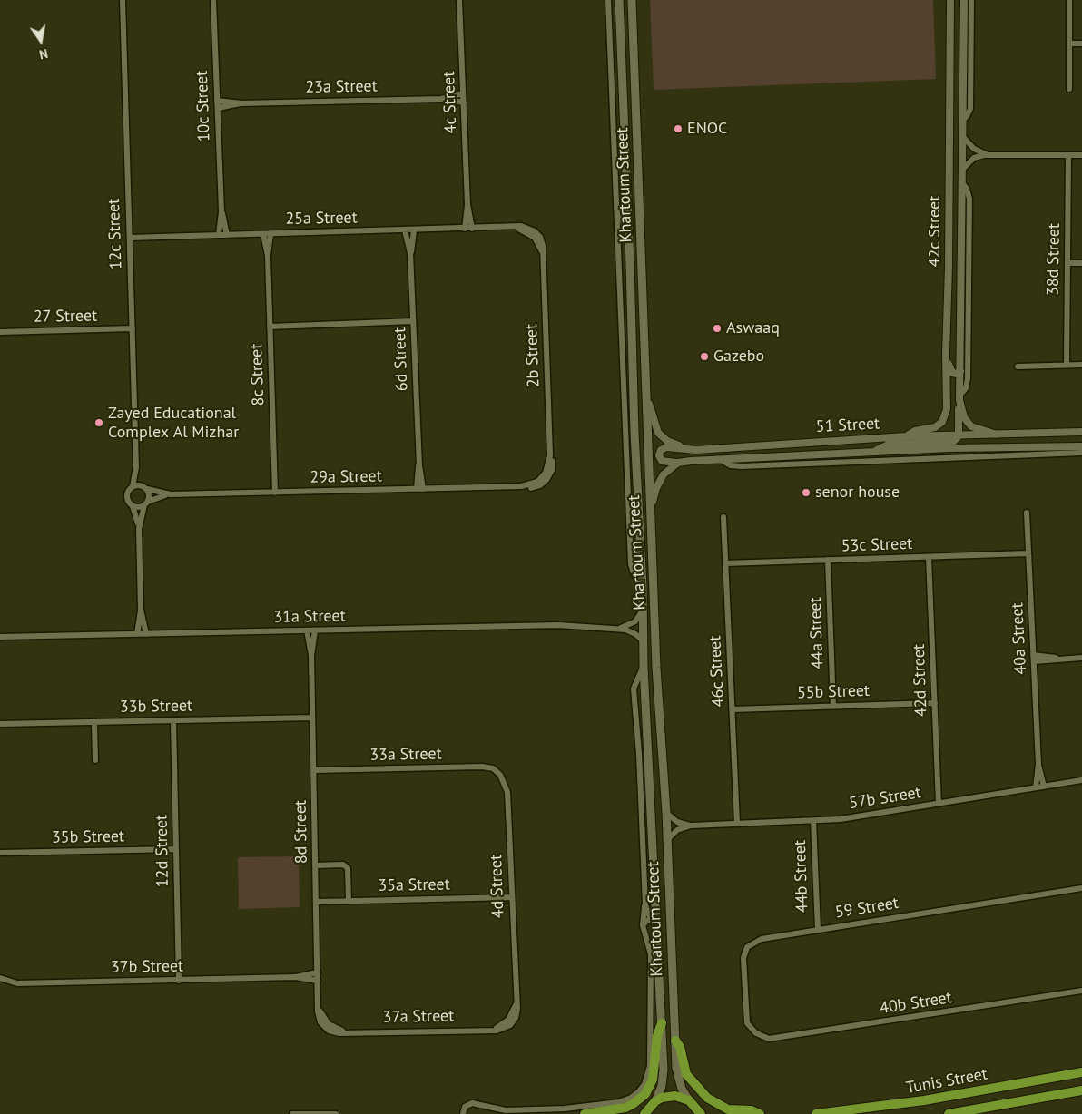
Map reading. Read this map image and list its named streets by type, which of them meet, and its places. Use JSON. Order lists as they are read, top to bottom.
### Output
{
  "streets": {
    "main road": ["Khartoum Street", "Tunis Street"],
    "street": [
      "23a Street",
      "4c Street",
      "10c Street",
      "25a Street",
      "42c Street",
      "12c Street",
      "38d Street",
      "27 Street",
      "2b Street",
      "6d Street",
      "8c Street",
      "51 Street",
      "29a Street",
      "53c Street",
      "31a Street",
      "44a Street",
      "40a Street",
      "46c Street",
      "42d Street",
      "55b Street",
      "33b Street",
      "33a Street",
      "57b Street",
      "8d Street",
      "35b Street",
      "12d Street",
      "44b Street",
      "35a Street",
      "4d Street",
      "59 Street",
      "37b Street",
      "40b Street",
      "37a Street"
    ]
  },
  "crossings": [
    ["23a Street", "4c Street"],
    ["23a Street", "10c Street"],
    ["4c Street", "25a Street"],
    ["10c Street", "25a Street"],
    ["Khartoum Street", "51 Street"],
    ["Khartoum Street", "31a Street"],
    ["Khartoum Street", "57b Street"],
    ["25a Street", "12c Street"],
    ["25a Street", "2b Street"],
    ["25a Street", "6d Street"],
    ["25a Street", "8c Street"],
    ["42c Street", "51 Street"],
    ["12c Street", "27 Street"],
    ["12c Street", "29a Street"],
    ["2b Street", "29a Street"],
    ["6d Street", "29a Street"],
    ["8c Street", "29a Street"],
    ["53c Street", "44a Street"],
    ["53c Street", "40a Street"],
    ["53c Street", "46c Street"],
    ["53c Street", "42d Street"],
    ["31a Street", "8d Street"],
    ["44a Street", "55b Street"],
    ["40a Street", "57b Street"],
    ["46c Street", "55b Street"],
    ["46c Street", "57b Street"],
    ["42d Street", "55b Street"],
    ["42d Street", "57b Street"],
    ["33b Street", "8d Street"],
    ["33b Street", "12d Street"],
    ["33a Street", "8d Street"],
    ["33a Street", "4d Street"],
    ["57b Street", "44b Street"],
    ["8d Street", "35a Street"],
    ["8d Street", "37b Street"],
    ["8d Street", "37a Street"],
    ["35b Street", "12d Street"],
    ["12d Street", "37b Street"],
    ["44b Street", "59 Street"],
    ["35a Street", "4d Street"],
    ["4d Street", "37a Street"],
    ["59 Street", "40b Street"]
  ],
  "places": [
    "ENOC",
    "Aswaaq",
    "Gazebo",
    "Zayed Educational Complex Al Mizhar",
    "senor house"
  ],
  "north": "bottom"
}
